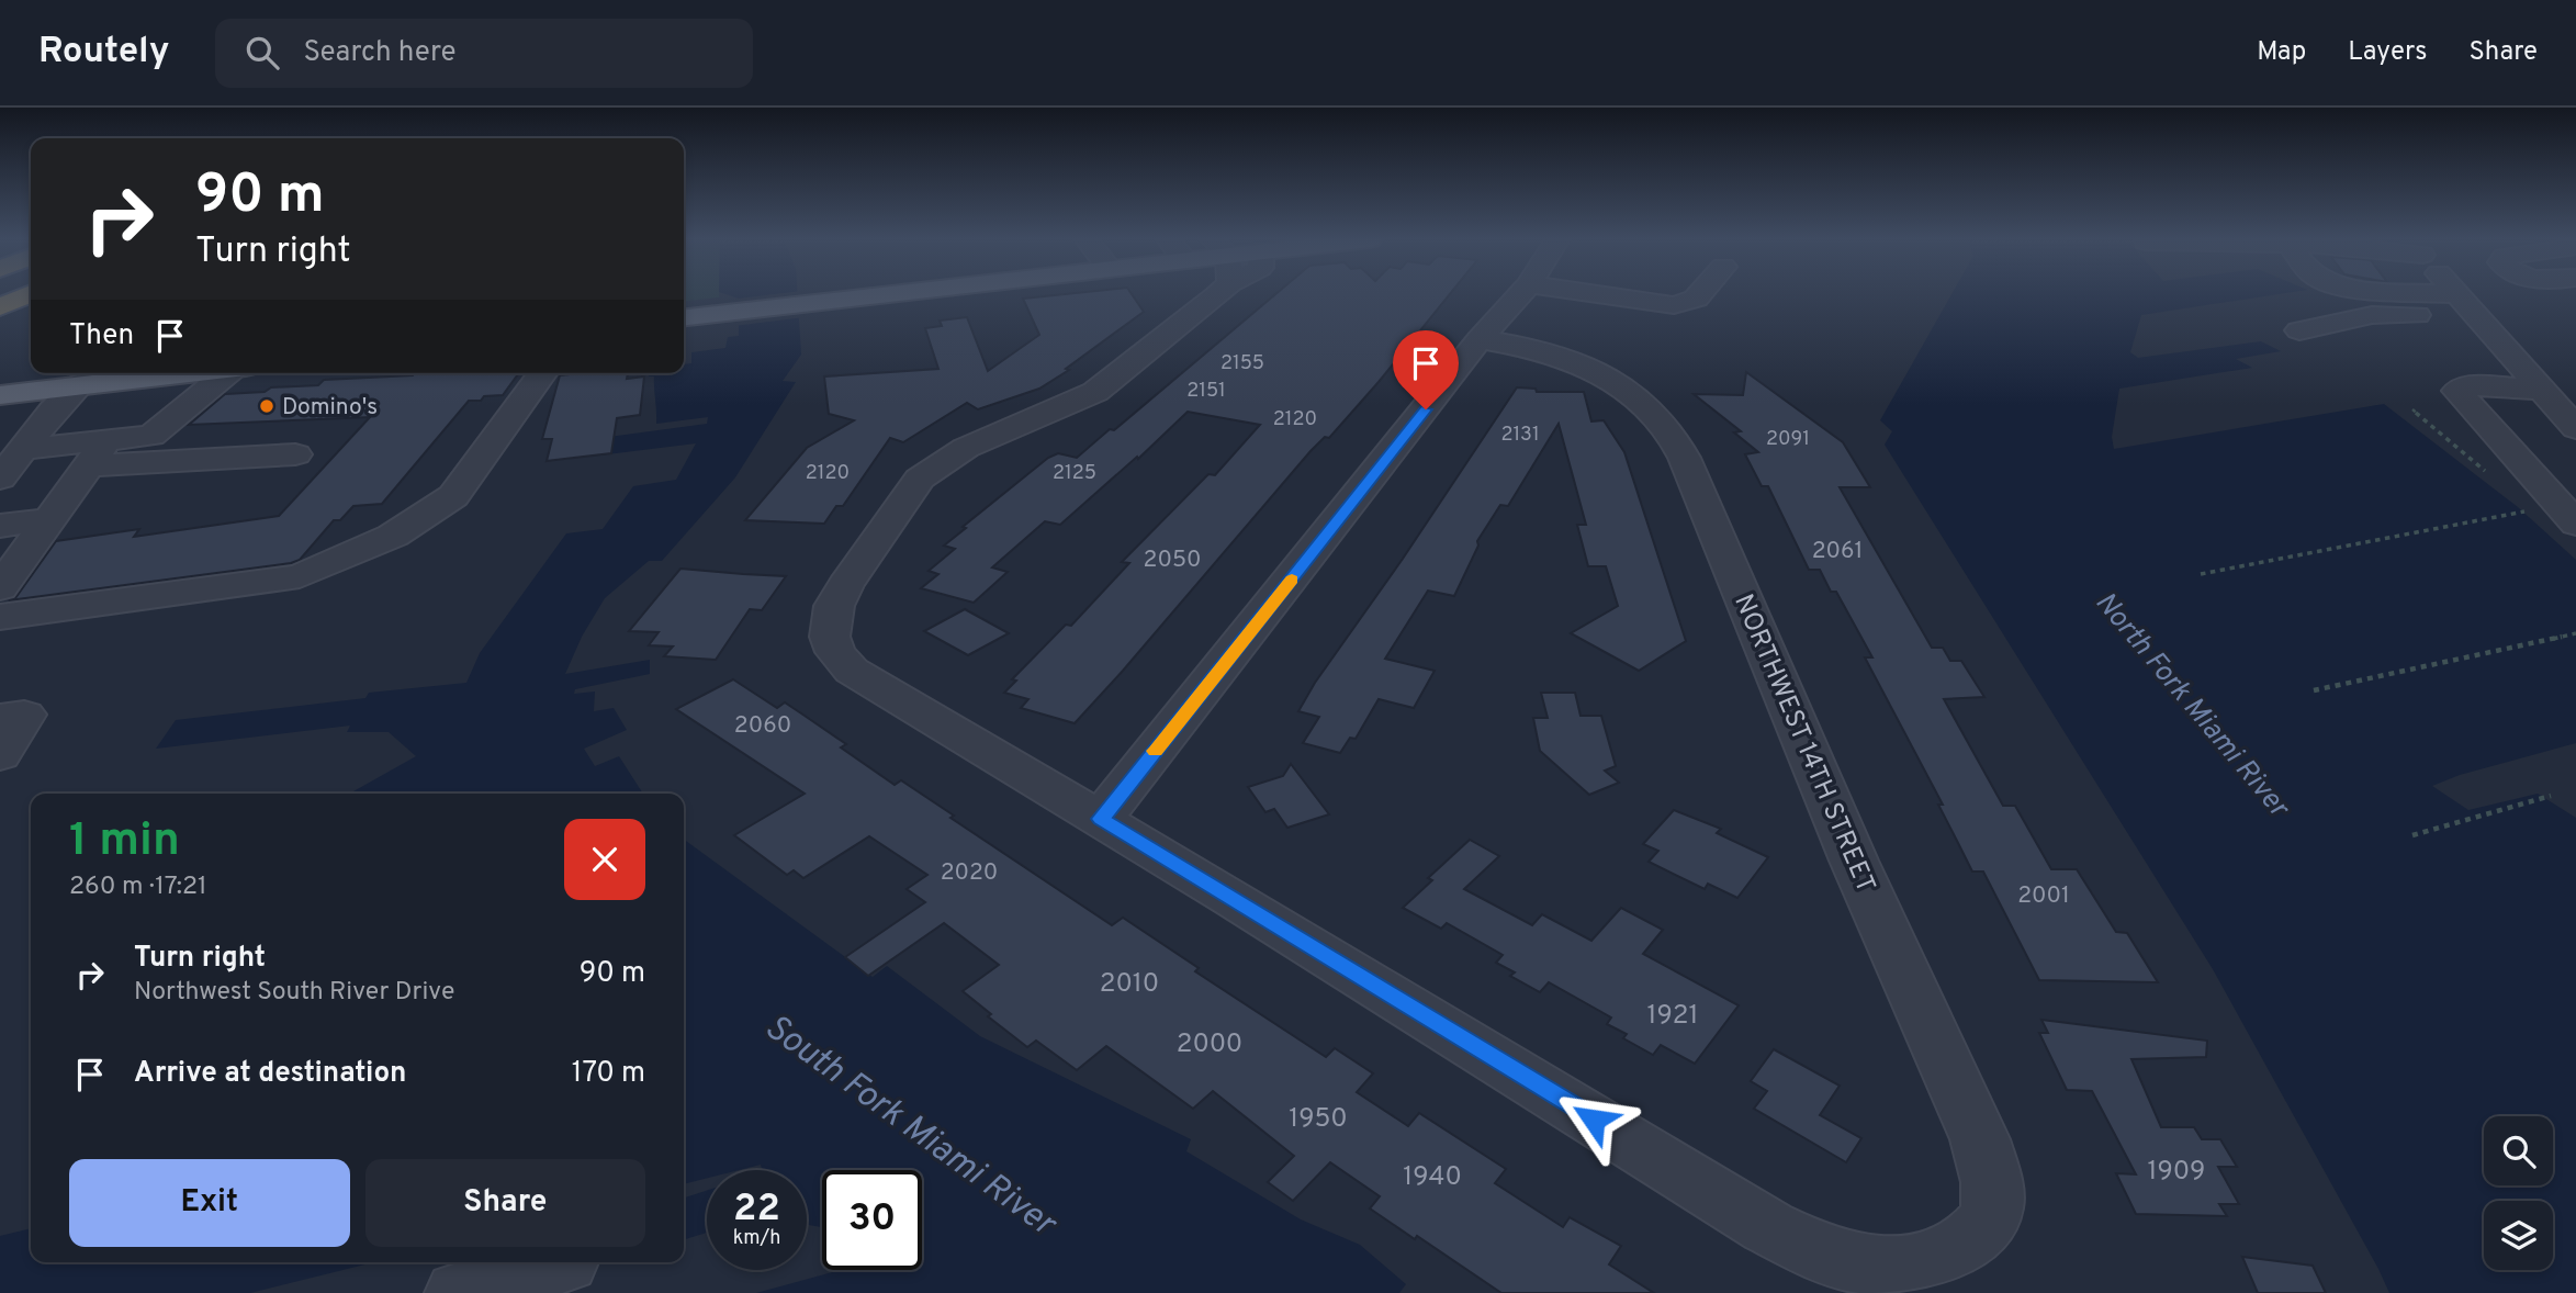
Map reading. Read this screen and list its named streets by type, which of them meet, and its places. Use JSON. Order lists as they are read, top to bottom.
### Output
{
  "streets": {
    "street": ["NORTHWEST 14TH STREET"]
  },
  "water": ["North Fork Miami River", "South Fork Miami River"],
  "places": ["Domino's"],
  "house_numbers": [
    "2155",
    "2151",
    "2120",
    "2131",
    "2091",
    "2120",
    "2125",
    "2061",
    "2050",
    "2060",
    "2020",
    "2001",
    "2010",
    "1921",
    "2000",
    "1950",
    "1909",
    "1940"
  ],
  "page": {
    "header": "Routely",
    "search": "Search here",
    "nav": ["Map", "Layers", "Share"],
    "turn": ["90 m", "Turn right"],
    "then": "Then",
    "heading": ["1 min", "260 m · 17:21"],
    "list": [
      {
        "name": "Turn right",
        "note": "Northwest South River Drive",
        "value": "90 m"
      },
      {
        "name": "Arrive at destination",
        "value": "170 m"
      }
    ],
    "buttons": ["Exit", "Share"],
    "speed": "22 km/h",
    "limit": "30"
  }
}
